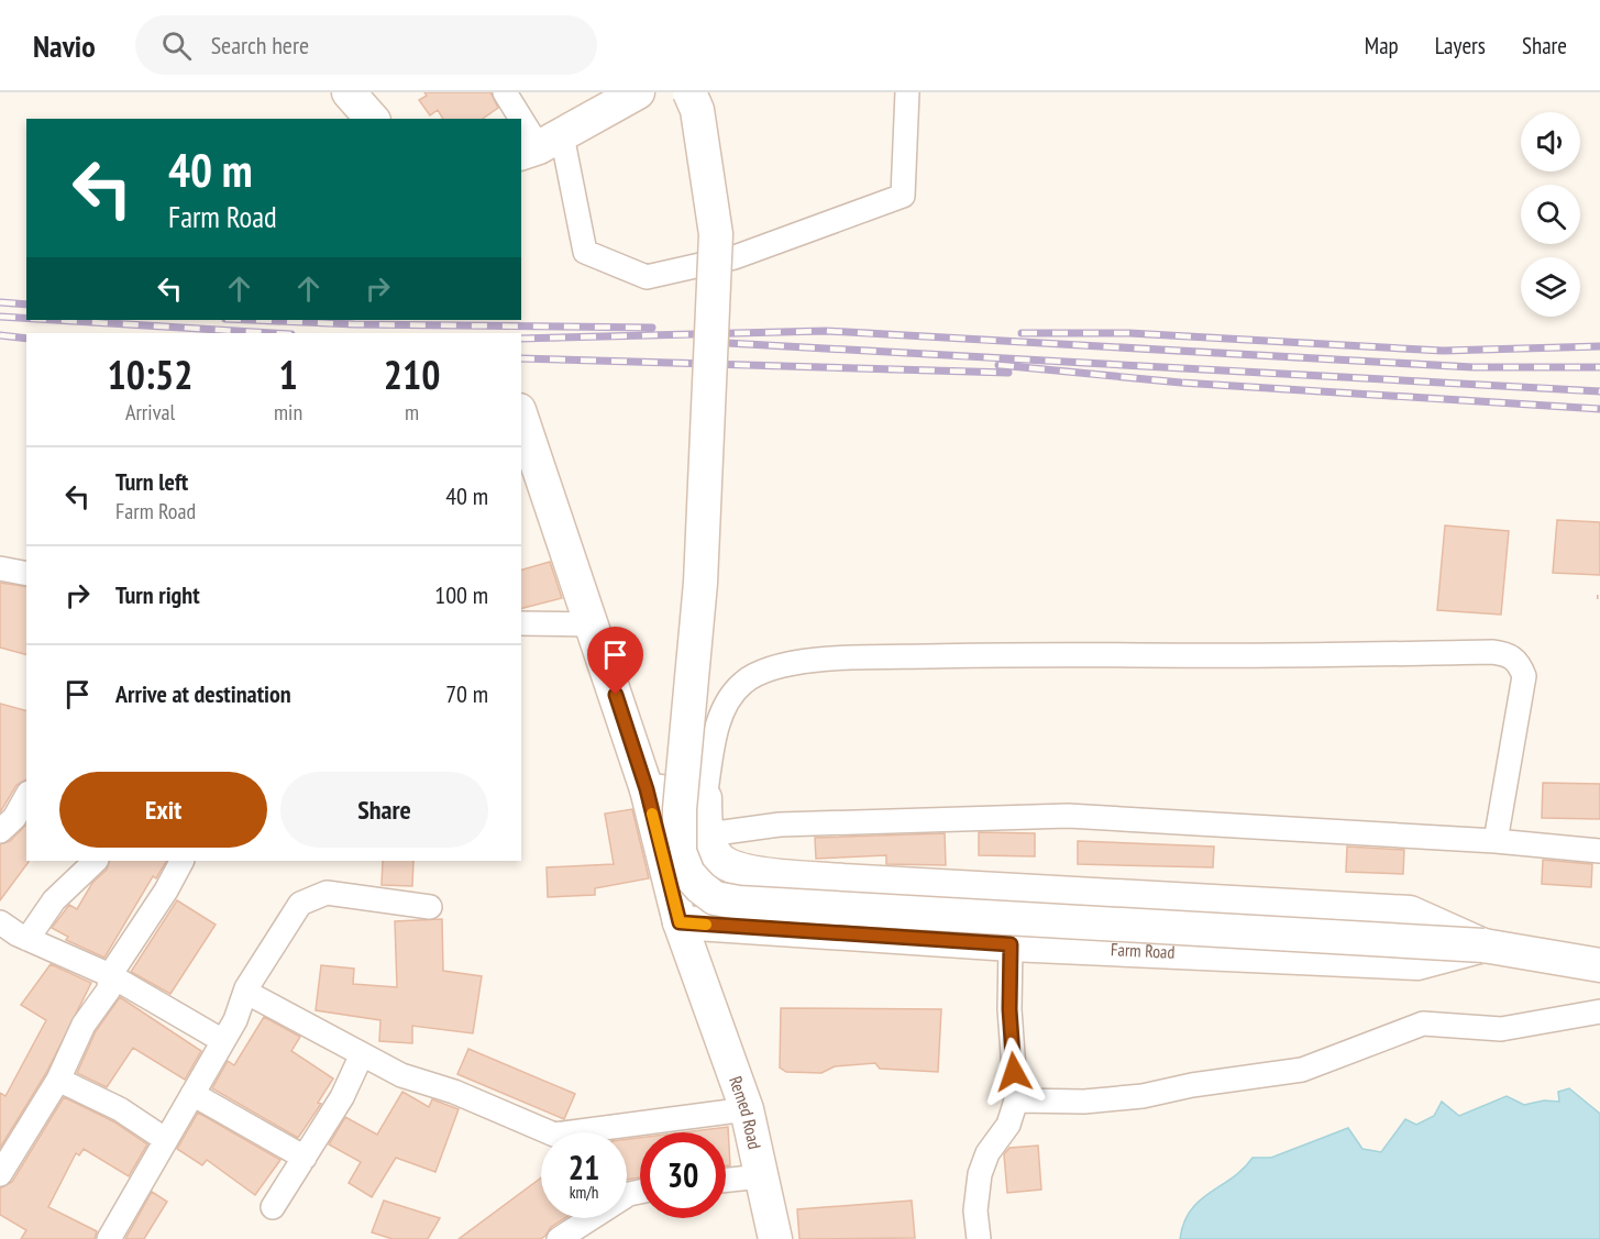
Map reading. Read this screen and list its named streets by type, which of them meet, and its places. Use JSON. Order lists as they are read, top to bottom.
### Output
{
  "streets": {
    "street": ["Farm Road", "Remed Road"]
  },
  "crossings": [
    ["Farm Road", "Remed Road"]
  ],
  "page": {
    "header": "Navio",
    "search": "Search here",
    "nav": ["Map", "Layers", "Share"],
    "turn": ["40 m", "Farm Road"],
    "eta": [
      "10:52",
      "Arrival",
      "1",
      "min",
      "210",
      "m"
    ],
    "list": [
      {
        "name": "Turn left",
        "note": "Farm Road",
        "value": "40 m"
      },
      {
        "name": "Turn right",
        "value": "100 m"
      },
      {
        "name": "Arrive at destination",
        "value": "70 m"
      }
    ],
    "buttons": ["Exit", "Share"],
    "speed": "21 km/h",
    "limit": "30"
  }
}
